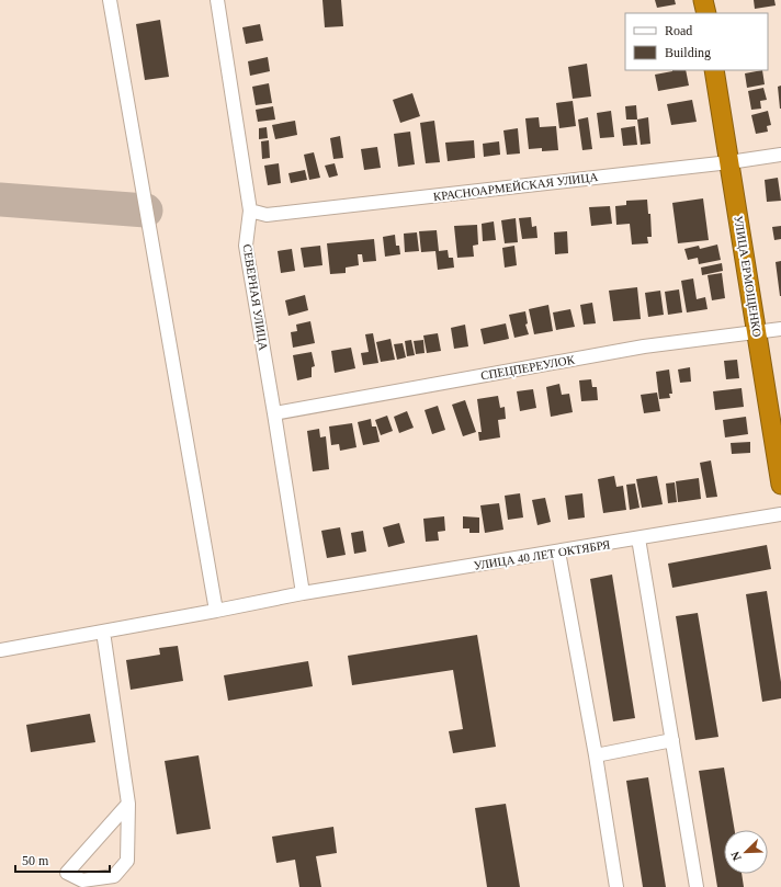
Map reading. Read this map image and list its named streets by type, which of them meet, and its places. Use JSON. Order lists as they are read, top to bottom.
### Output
{
  "streets": {
    "highway": ["УЛИЦА ЕРМОЩЕНКО"],
    "street": [
      "КРАСНОАРМЕЙСКАЯ УЛИЦА",
      "СЕВЕРНАЯ УЛИЦА",
      "СПЕЦПЕРЕУЛОК",
      "УЛИЦА 40 ЛЕТ ОКТЯБРЯ"
    ]
  },
  "crossings": [
    ["КРАСНОАРМЕЙСКАЯ УЛИЦА", "УЛИЦА ЕРМОЩЕНКО"],
    ["КРАСНОАРМЕЙСКАЯ УЛИЦА", "СЕВЕРНАЯ УЛИЦА"],
    ["УЛИЦА ЕРМОЩЕНКО", "СПЕЦПЕРЕУЛОК"],
    ["СЕВЕРНАЯ УЛИЦА", "СПЕЦПЕРЕУЛОК"],
    ["СЕВЕРНАЯ УЛИЦА", "УЛИЦА 40 ЛЕТ ОКТЯБРЯ"]
  ],
  "legend": ["Road", "Building"],
  "scale_bar": "50 m",
  "north": "bottom left"
}
